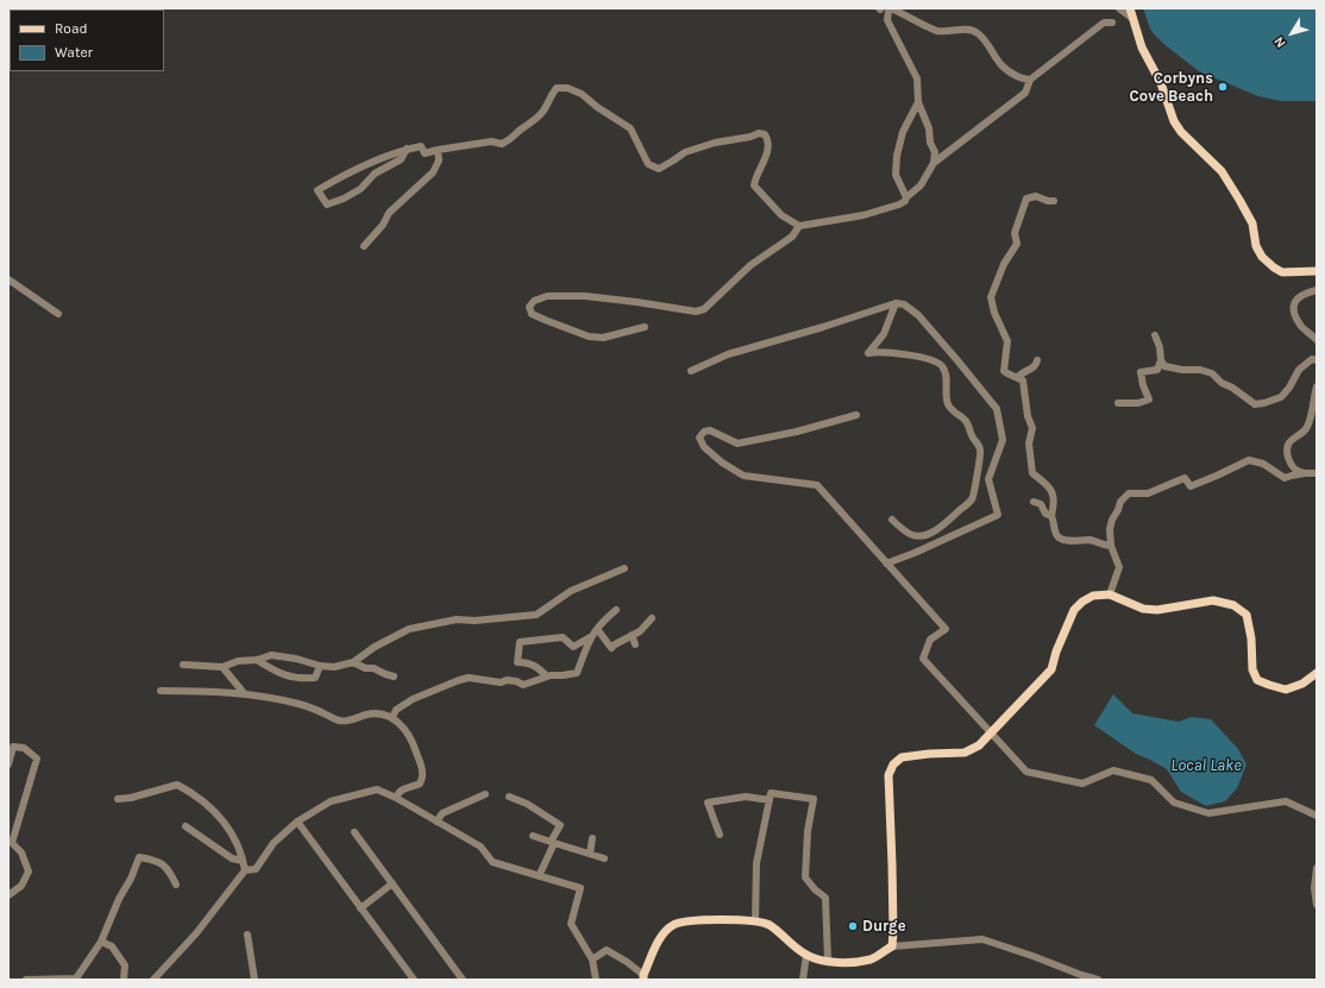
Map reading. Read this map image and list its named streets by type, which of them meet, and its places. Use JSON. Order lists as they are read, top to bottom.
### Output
{
  "water": ["Local Lake"],
  "places": ["Corbyns Cove Beach", "Durge"],
  "legend": ["Road", "Water"],
  "north": "bottom left"
}
